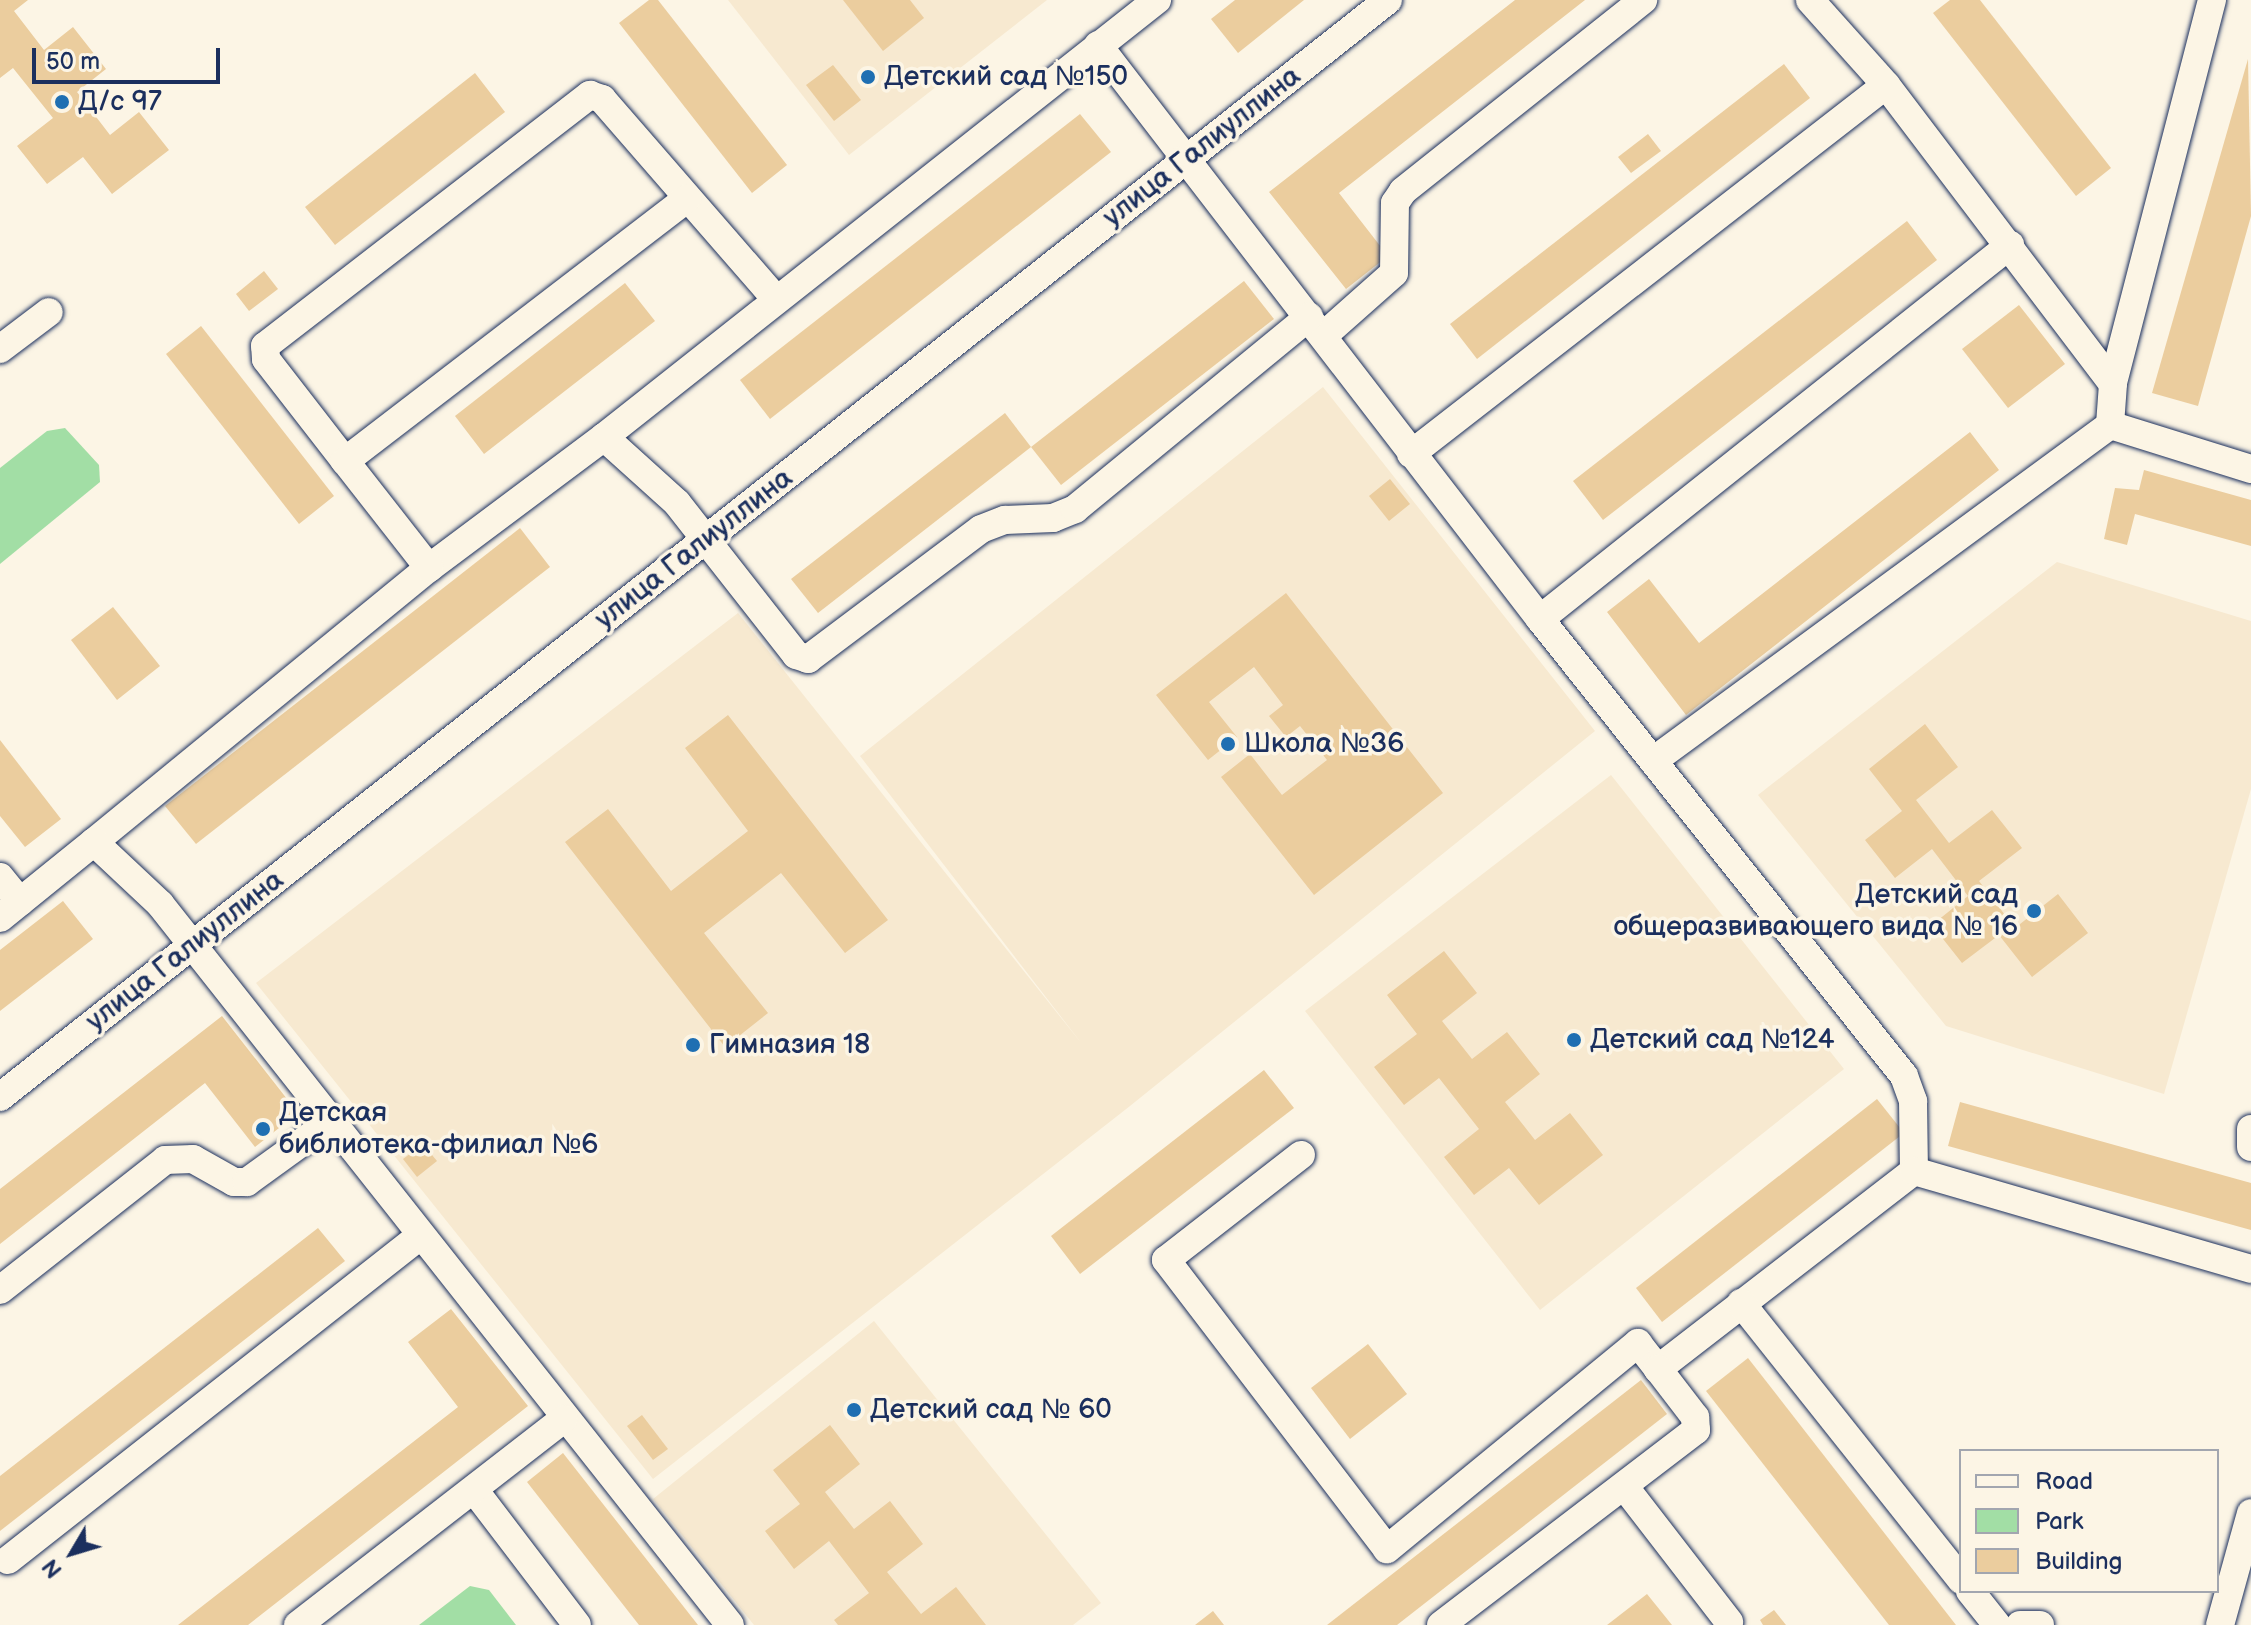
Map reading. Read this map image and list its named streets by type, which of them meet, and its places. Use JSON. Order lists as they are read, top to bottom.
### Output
{
  "streets": {
    "street": ["улица Галиуллина"]
  },
  "places": [
    "Детский сад №150",
    "Д/с 97",
    "Школа №36",
    "Детский сад общеразвивающего вида № 16",
    "Детский сад №124",
    "Гимназия 18",
    "Детская библиотека-филиал №6",
    "Детский сад № 60"
  ],
  "legend": ["Road", "Park", "Building"],
  "scale_bar": "50 m",
  "north": "bottom left"
}
